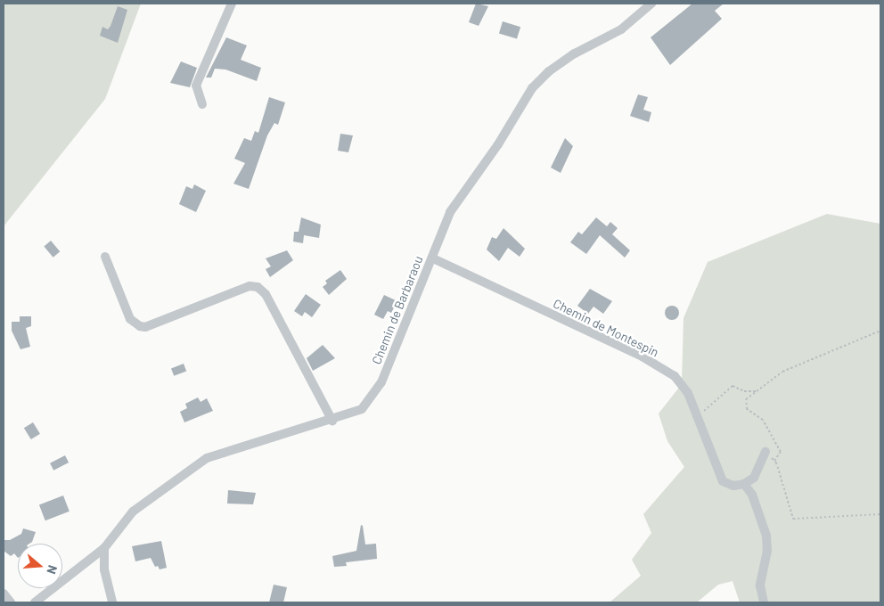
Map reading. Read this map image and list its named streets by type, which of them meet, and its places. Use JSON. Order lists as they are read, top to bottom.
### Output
{
  "streets": {
    "street": ["Chemin de Barbaraou", "Chemin de Montespin"]
  },
  "crossings": [
    ["Chemin de Barbaraou", "Chemin de Montespin"]
  ],
  "north": "right"
}
